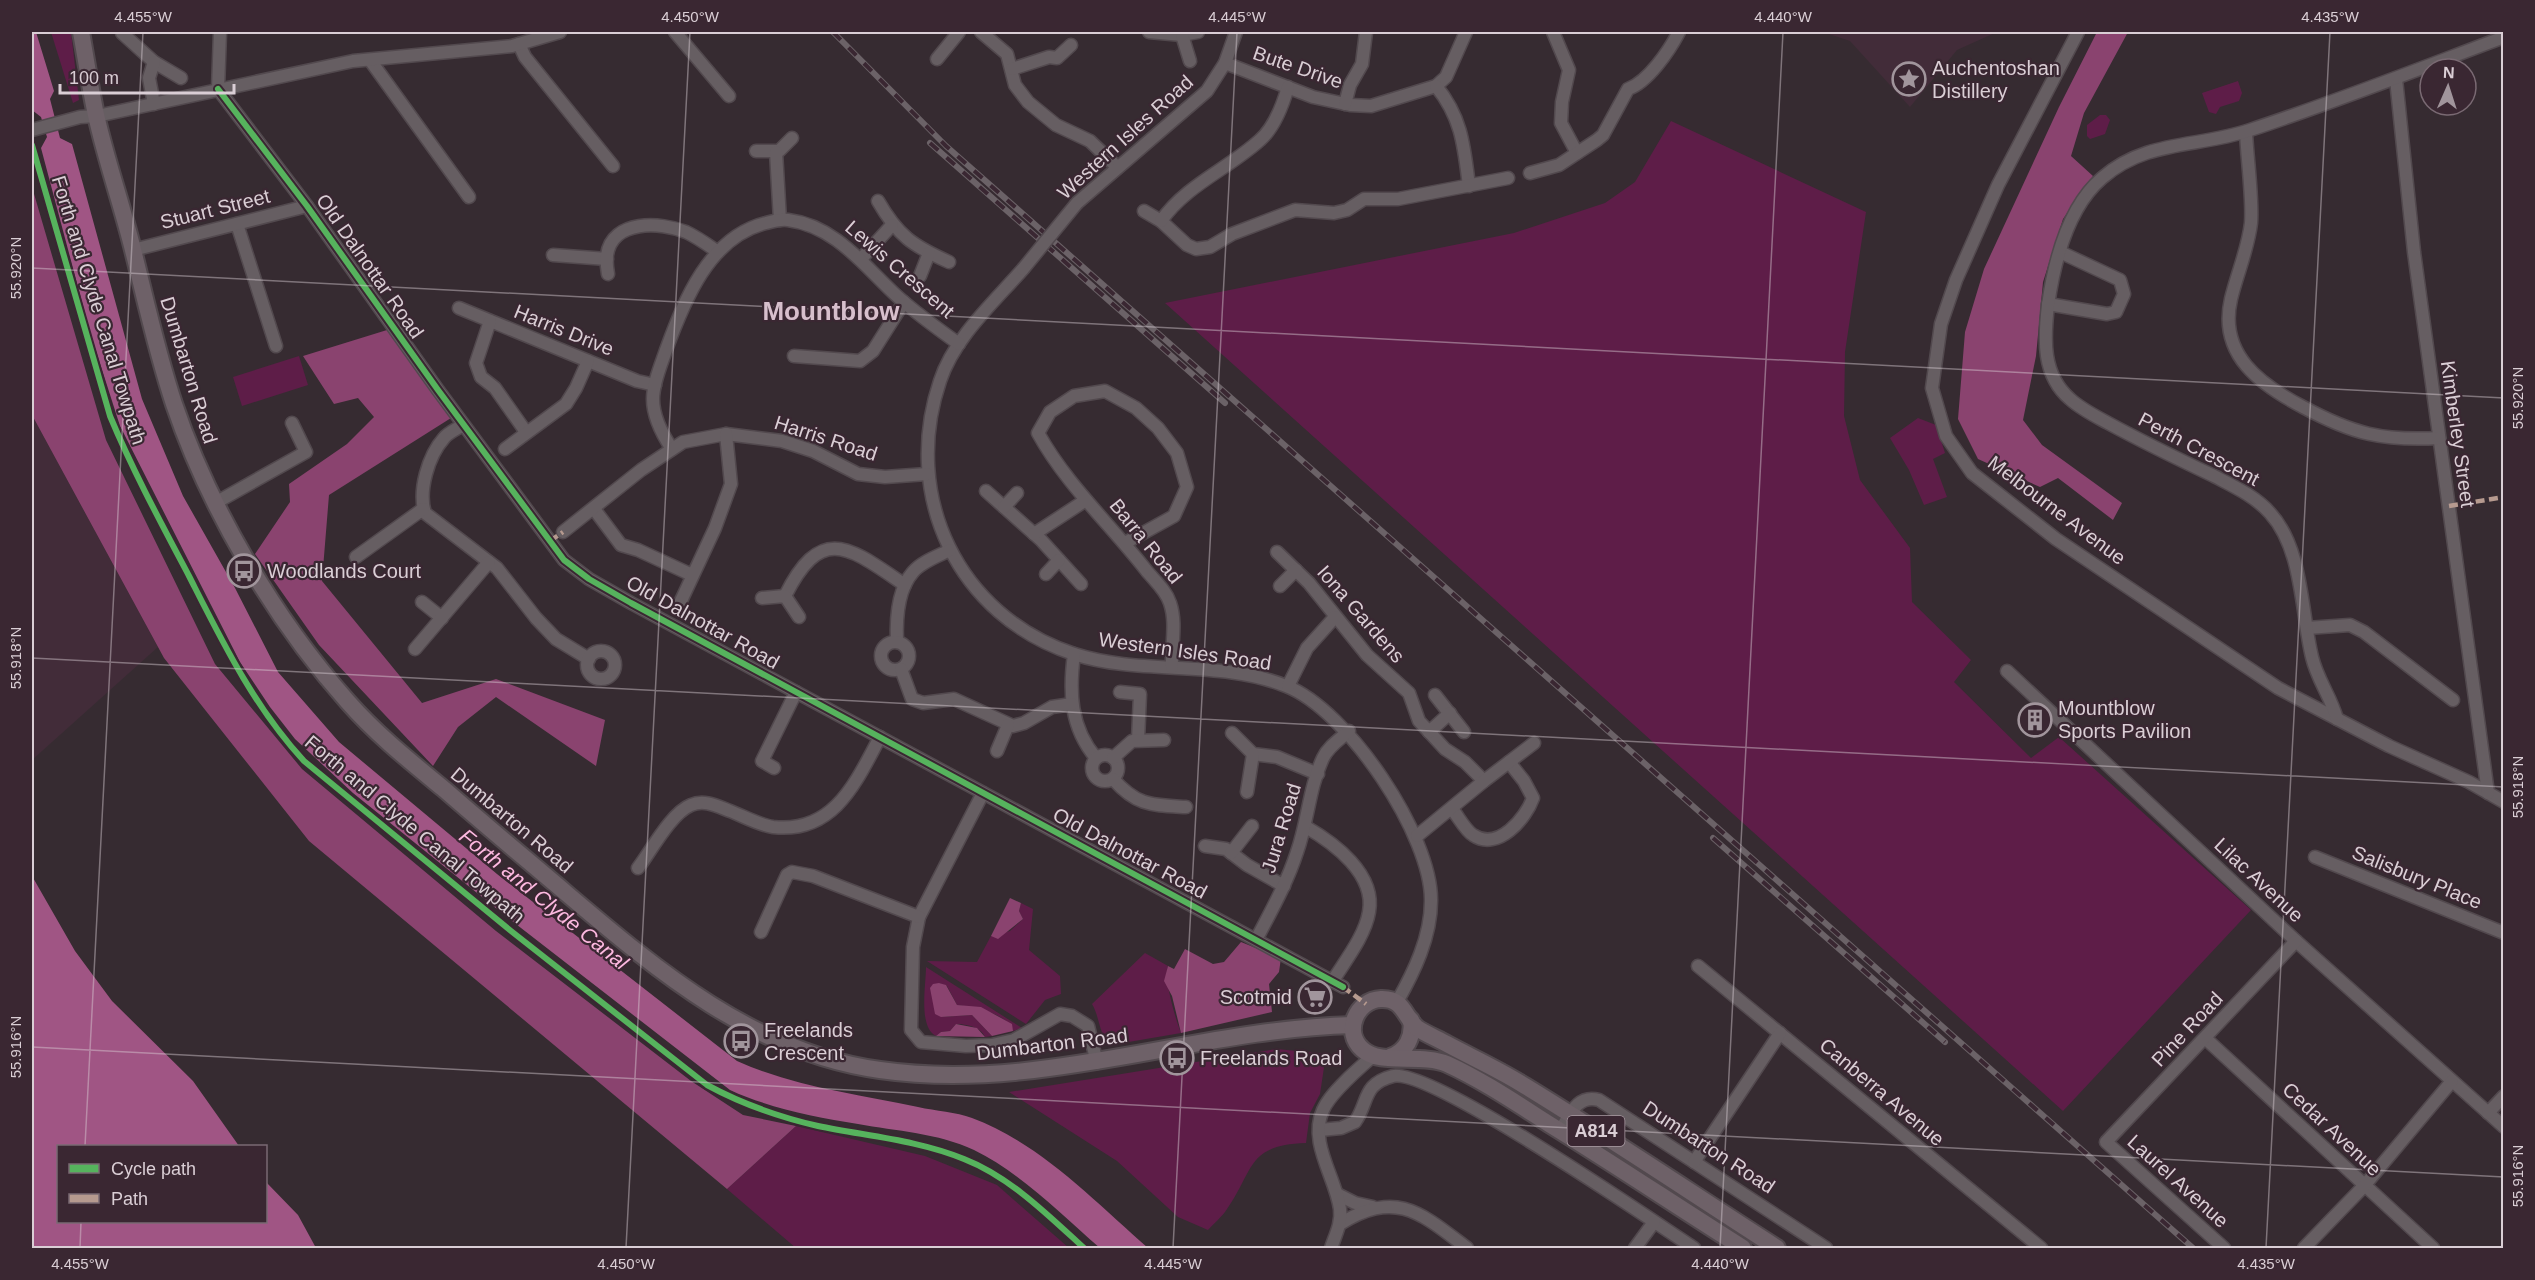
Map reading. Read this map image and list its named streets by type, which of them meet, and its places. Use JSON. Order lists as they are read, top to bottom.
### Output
{
  "streets": {
    "main road": ["Dumbarton Road", "A814"],
    "street": [
      "Bute Drive",
      "Western Isles Road",
      "Stuart Street",
      "Old Dalnottar Road",
      "Lewis Crescent",
      "Harris Drive",
      "Kimberley Street",
      "Harris Road",
      "Perth Crescent",
      "Melbourne Avenue",
      "Barra Road",
      "Iona Gardens",
      "Jura Road",
      "Salisbury Place",
      "Lilac Avenue",
      "Pine Road",
      "Canberra Avenue",
      "Cedar Avenue",
      "Laurel Avenue"
    ],
    "cycle path": ["Forth and Clyde Canal Towpath"]
  },
  "crossings": [
    ["Bute Drive", "Western Isles Road"],
    ["Western Isles Road", "Lewis Crescent"],
    ["Western Isles Road", "Dumbarton Road"],
    ["Western Isles Road", "Harris Road"],
    ["Western Isles Road", "Barra Road"],
    ["Western Isles Road", "Jura Road"],
    ["Western Isles Road", "A814"],
    ["Stuart Street", "Old Dalnottar Road"],
    ["Stuart Street", "Dumbarton Road"],
    ["Old Dalnottar Road", "Jura Road"],
    ["Lewis Crescent", "Harris Drive"],
    ["Lewis Crescent", "Harris Road"],
    ["Dumbarton Road", "A814"],
    ["Kimberley Street", "Perth Crescent"],
    ["Kimberley Street", "Melbourne Avenue"],
    ["Perth Crescent", "Melbourne Avenue"],
    ["Lilac Avenue", "Pine Road"],
    ["Pine Road", "Cedar Avenue"],
    ["Pine Road", "Laurel Avenue"]
  ],
  "districts": ["Mountblow"],
  "water": ["Forth and Clyde Canal"],
  "places": {
    "place": ["Auchentoshan Distillery"],
    "bus stop": ["Woodlands Court", "Freelands Crescent", "Freelands Road"],
    "building": ["Mountblow Sports Pavilion"],
    "supermarket": ["Scotmid"]
  },
  "legend": ["Cycle path", "Path"],
  "scale_bar": "100 m",
  "north": "top",
  "coordinates": [
    "4.455°W",
    "4.450°W",
    "4.445°W",
    "4.440°W",
    "4.435°W",
    "55.920°N",
    "55.918°N",
    "55.916°N"
  ]
}
